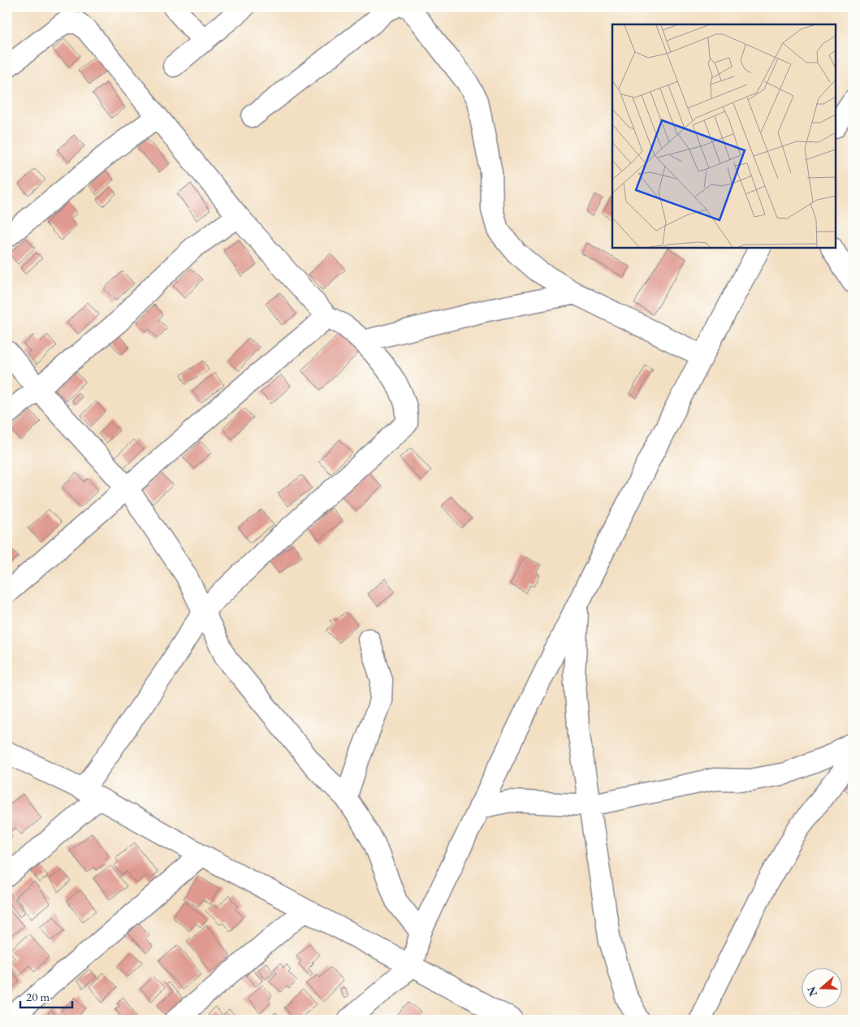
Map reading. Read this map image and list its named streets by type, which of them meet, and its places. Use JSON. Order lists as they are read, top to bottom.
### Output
{
  "scale_bar": "20 m",
  "north": "left"
}
